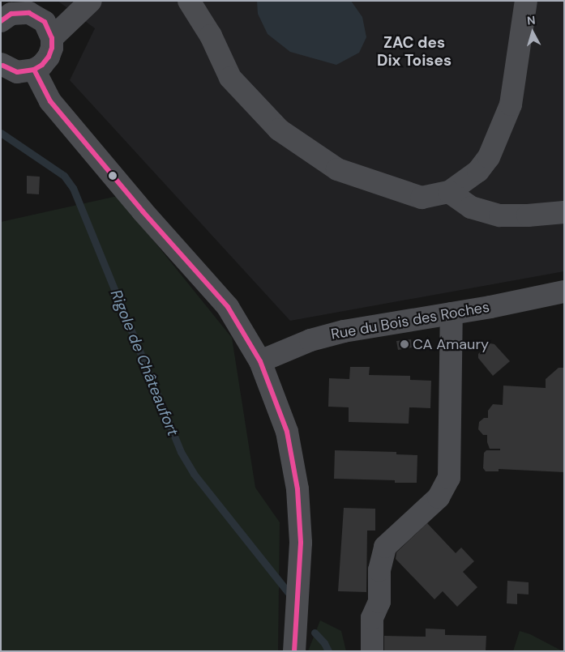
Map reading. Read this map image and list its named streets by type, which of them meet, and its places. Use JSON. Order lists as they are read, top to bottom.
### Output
{
  "streets": {
    "street": ["Rue du Bois des Roches"]
  },
  "districts": ["ZAC des Dix Toises"],
  "water": ["Rigole de Châteaufort"],
  "places": ["CA Amaury"],
  "north": "top"
}
